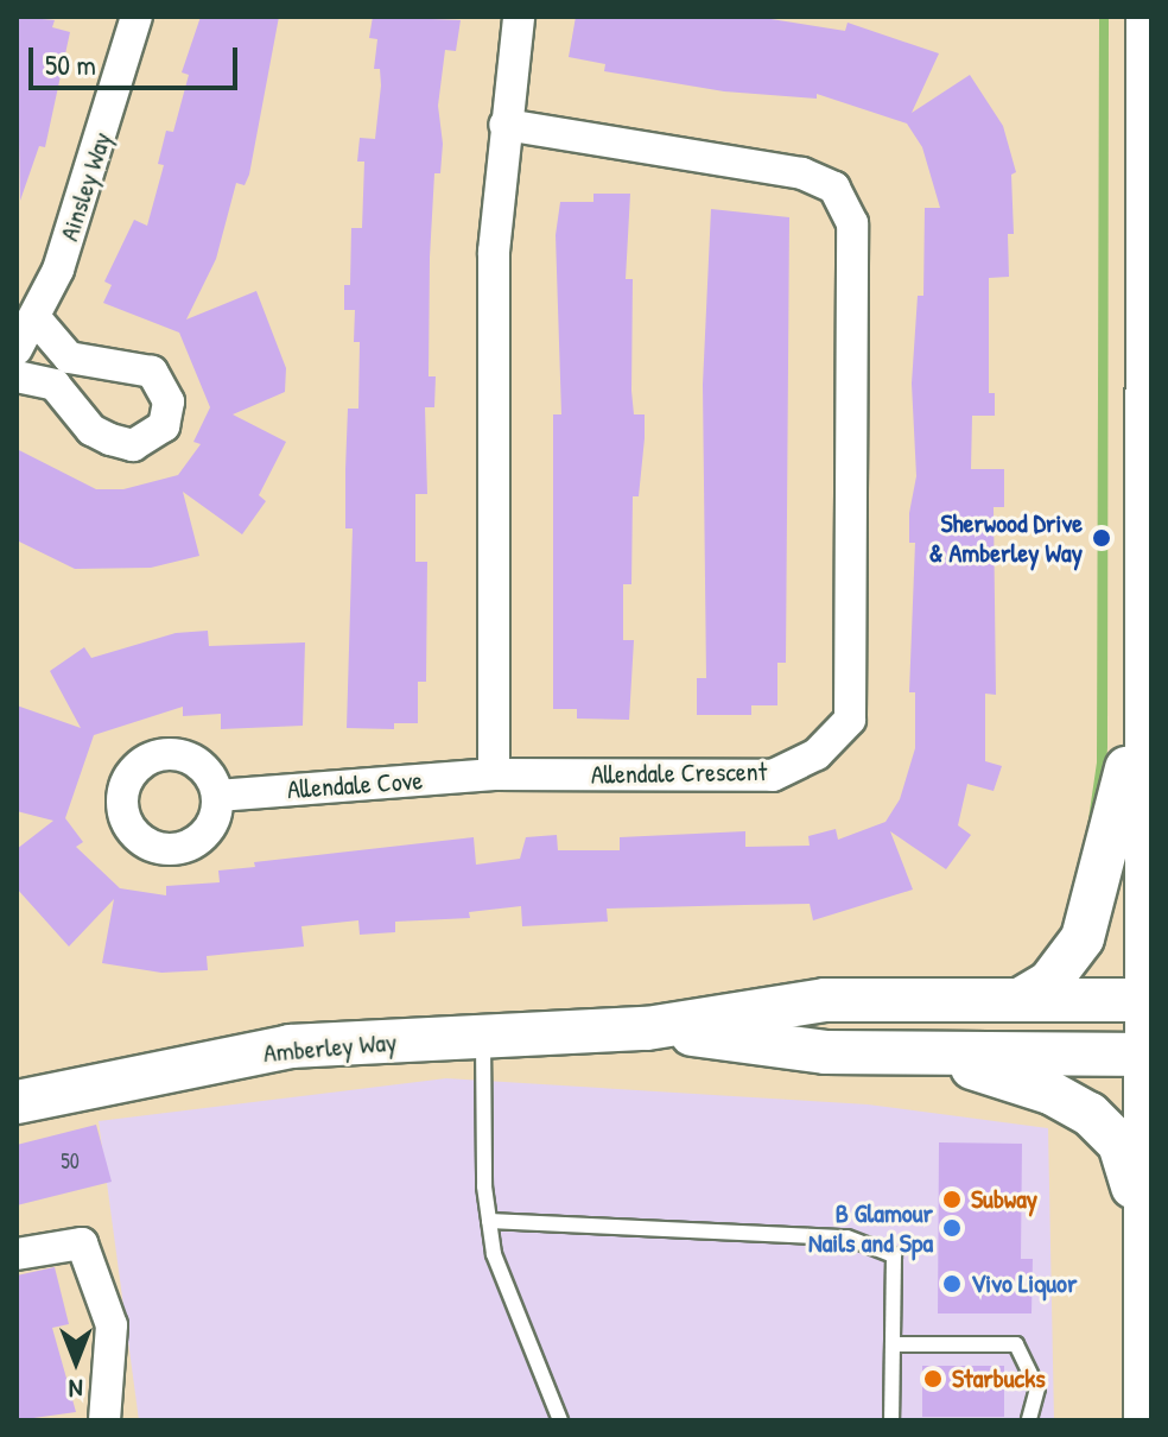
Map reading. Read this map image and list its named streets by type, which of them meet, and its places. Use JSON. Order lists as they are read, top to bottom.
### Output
{
  "streets": {
    "main road": ["Amberley Way"],
    "street": ["Ainsley Way", "Allendale Crescent", "Allendale Cove"]
  },
  "crossings": [
    ["Allendale Crescent", "Allendale Cove"]
  ],
  "places": [
    "Sherwood Drive & Amberley Way",
    "Subway",
    "B Glamour Nails and Spa",
    "Vivo Liquor",
    "Starbucks"
  ],
  "house_numbers": ["50"],
  "scale_bar": "50 m",
  "north": "bottom"
}
